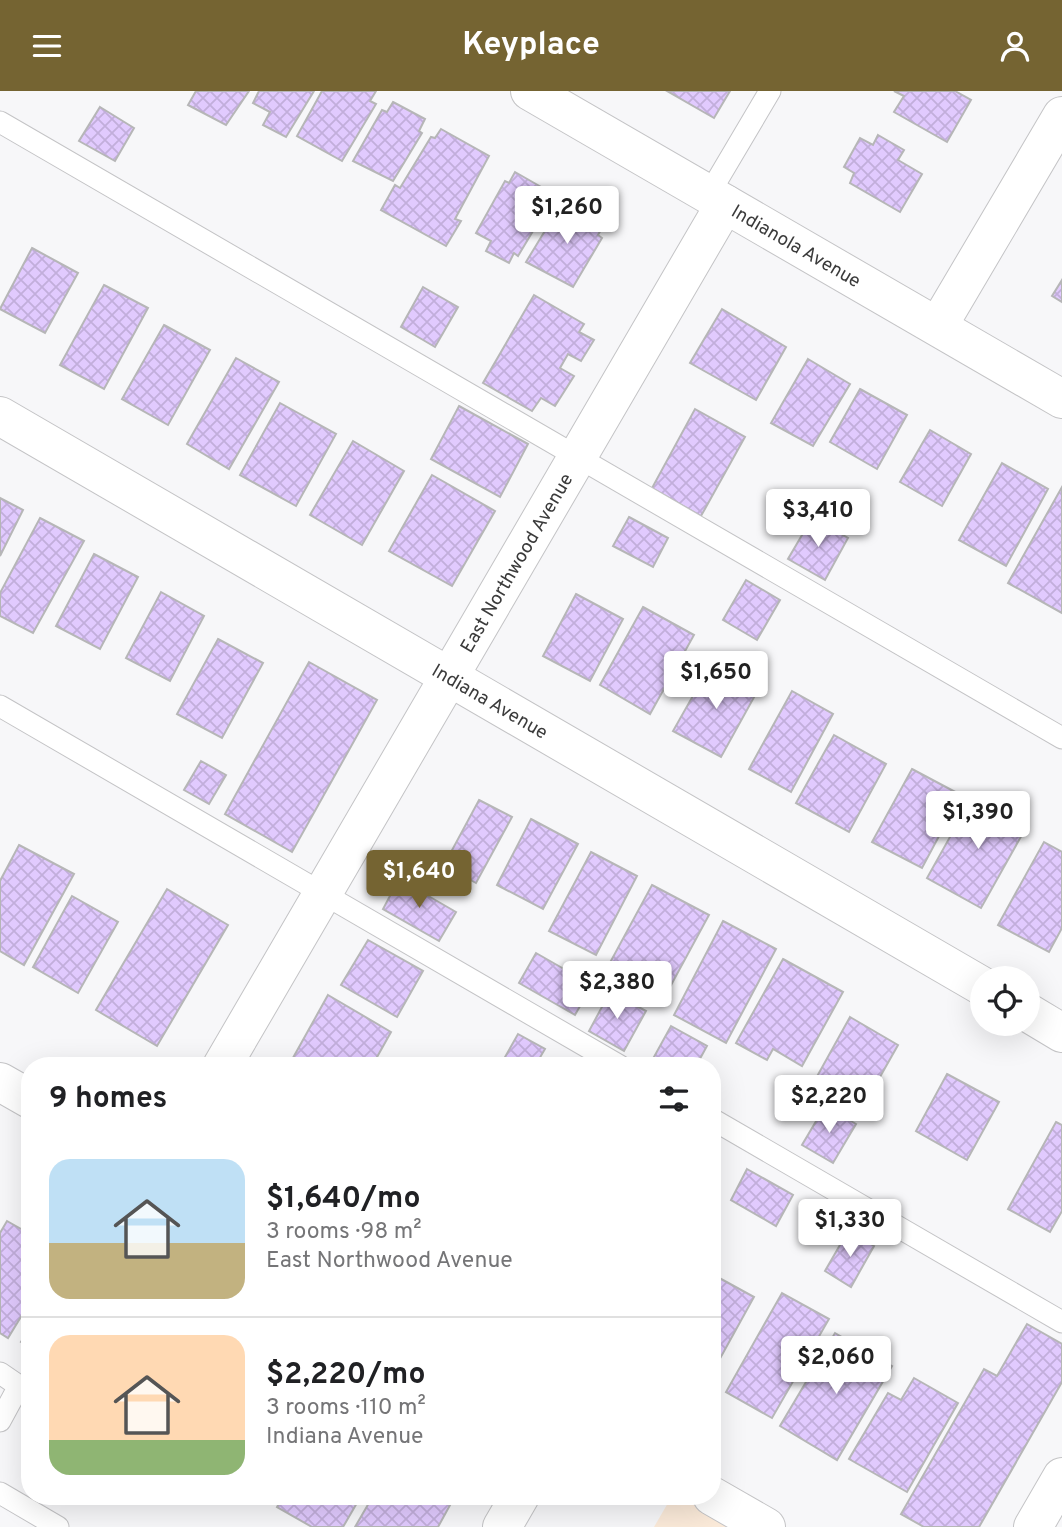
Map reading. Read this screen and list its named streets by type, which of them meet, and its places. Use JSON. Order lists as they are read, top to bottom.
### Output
{
  "streets": {
    "street": ["Indianola Avenue", "East Northwood Avenue", "Indiana Avenue"]
  },
  "crossings": [
    ["Indianola Avenue", "East Northwood Avenue"],
    ["East Northwood Avenue", "Indiana Avenue"]
  ],
  "page": {
    "header": "Keyplace",
    "price": [
      "$1,260",
      "$3,410",
      "$1,650",
      "$1,390",
      "$1,640",
      "$2,380",
      "$2,220",
      "$1,330",
      "$2,060"
    ],
    "heading": "9 homes",
    "list": [
      {
        "name": "$1,640/mo",
        "note": "3 rooms · 98 m² · East Northwood Avenue"
      },
      {
        "name": "$2,220/mo",
        "note": "3 rooms · 110 m² · Indiana Avenue"
      }
    ]
  }
}
